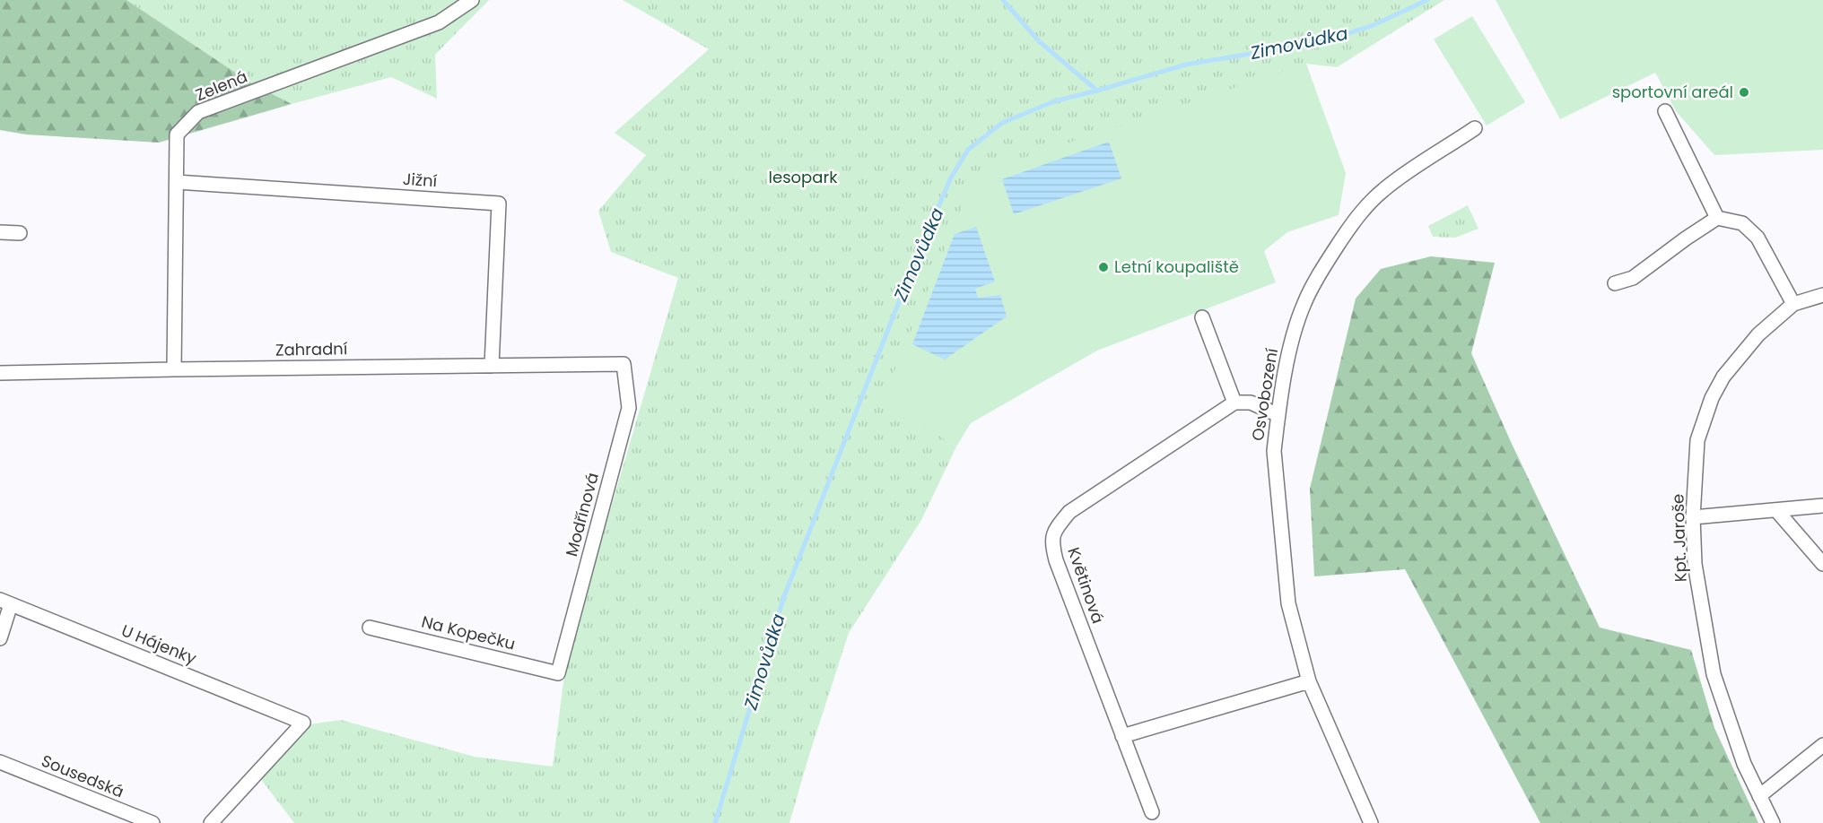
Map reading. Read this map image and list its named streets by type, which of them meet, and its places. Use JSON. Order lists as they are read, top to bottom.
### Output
{
  "streets": {
    "street": [
      "Zelená",
      "Jižní",
      "Zahradní",
      "Osvobození",
      "Modřínová",
      "Kpt. Jaroše",
      "Květinová",
      "Na Kopečku",
      "U Hájenky",
      "Sousedská"
    ]
  },
  "crossings": [
    ["Zelená", "Jižní"],
    ["Zelená", "Zahradní"],
    ["Jižní", "Zahradní"],
    ["Zahradní", "Modřínová"],
    ["Modřínová", "Na Kopečku"]
  ],
  "water": ["Zimovůdka"],
  "parks": ["lesopark"],
  "places": ["sportovní areál", "Letní koupaliště"]
}
